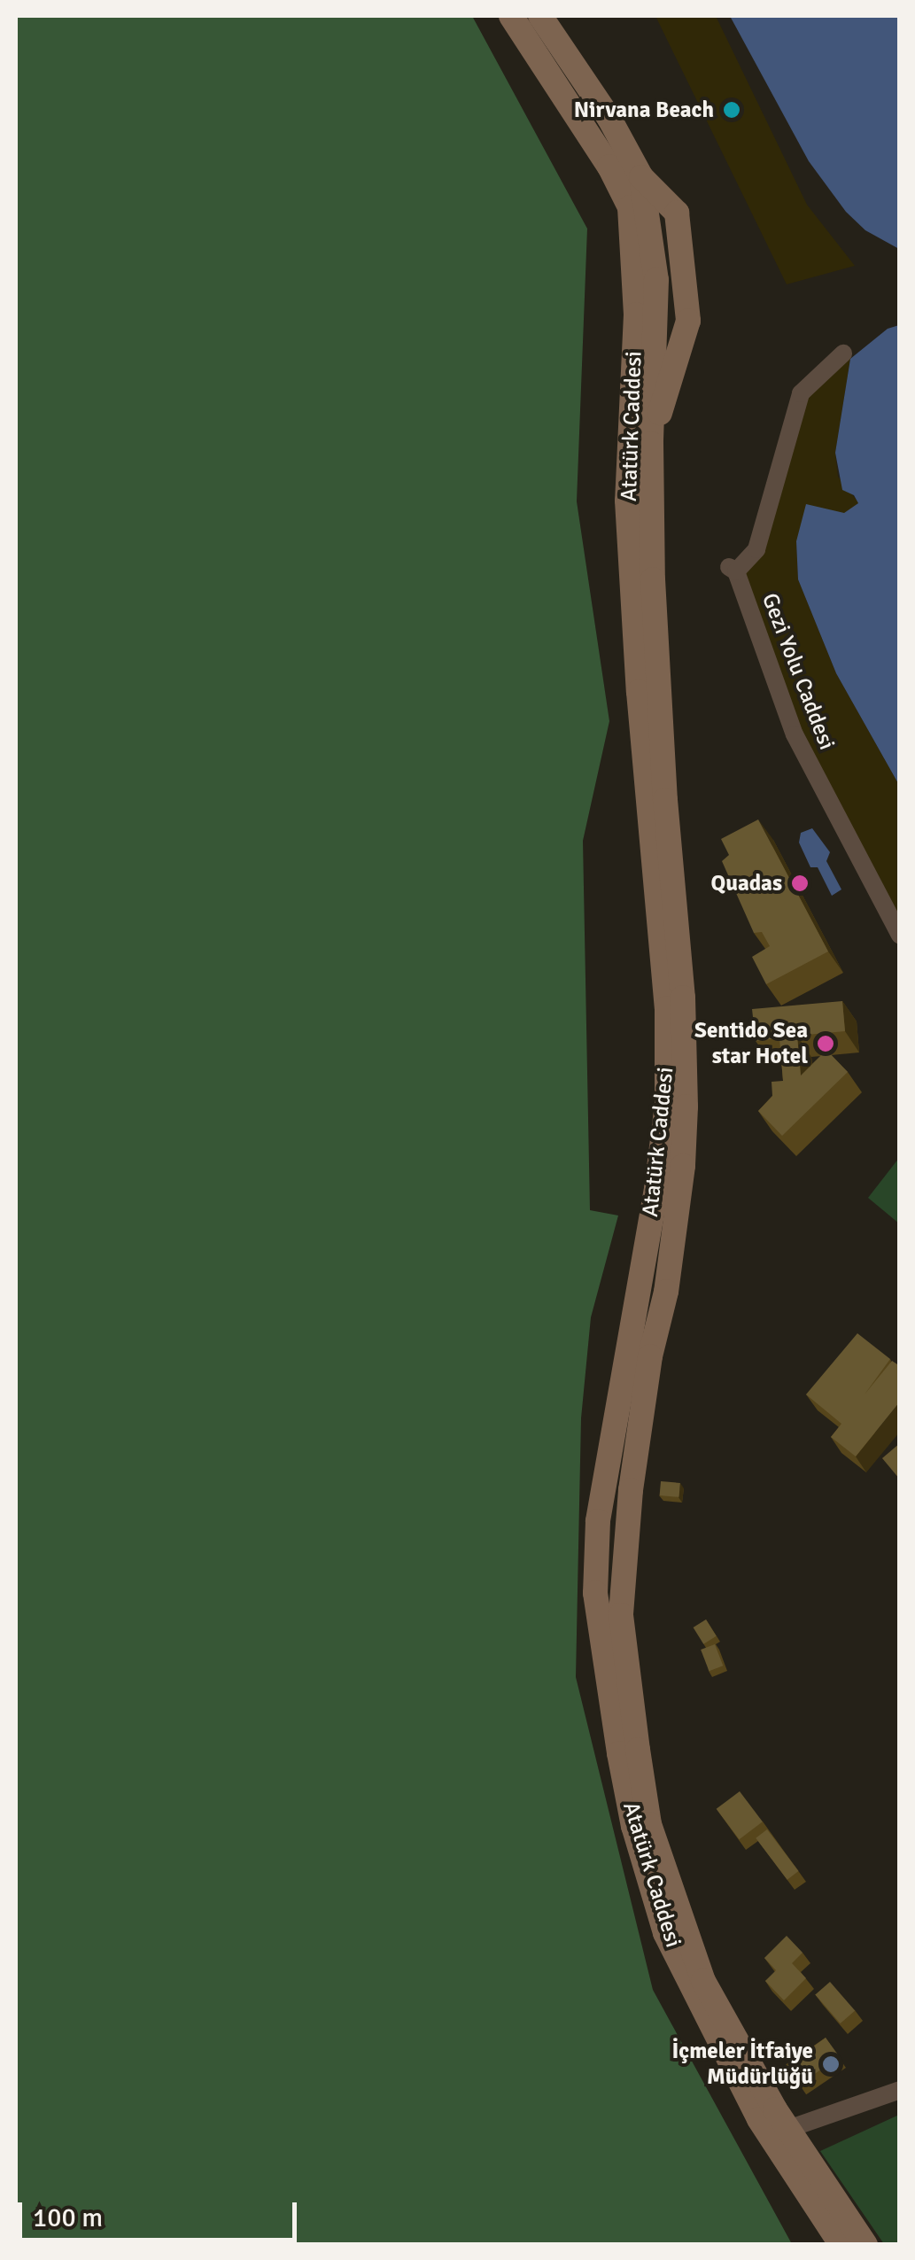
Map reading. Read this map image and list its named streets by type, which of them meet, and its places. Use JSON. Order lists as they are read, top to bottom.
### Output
{
  "streets": {
    "street": ["Atatürk Caddesi", "Gezi Yolu Caddesi"]
  },
  "places": [
    "Nirvana Beach",
    "Quadas",
    "Sentido Sea star Hotel",
    "İçmeler İtfaiye Müdürlüğü"
  ],
  "scale_bar": "100 m"
}
